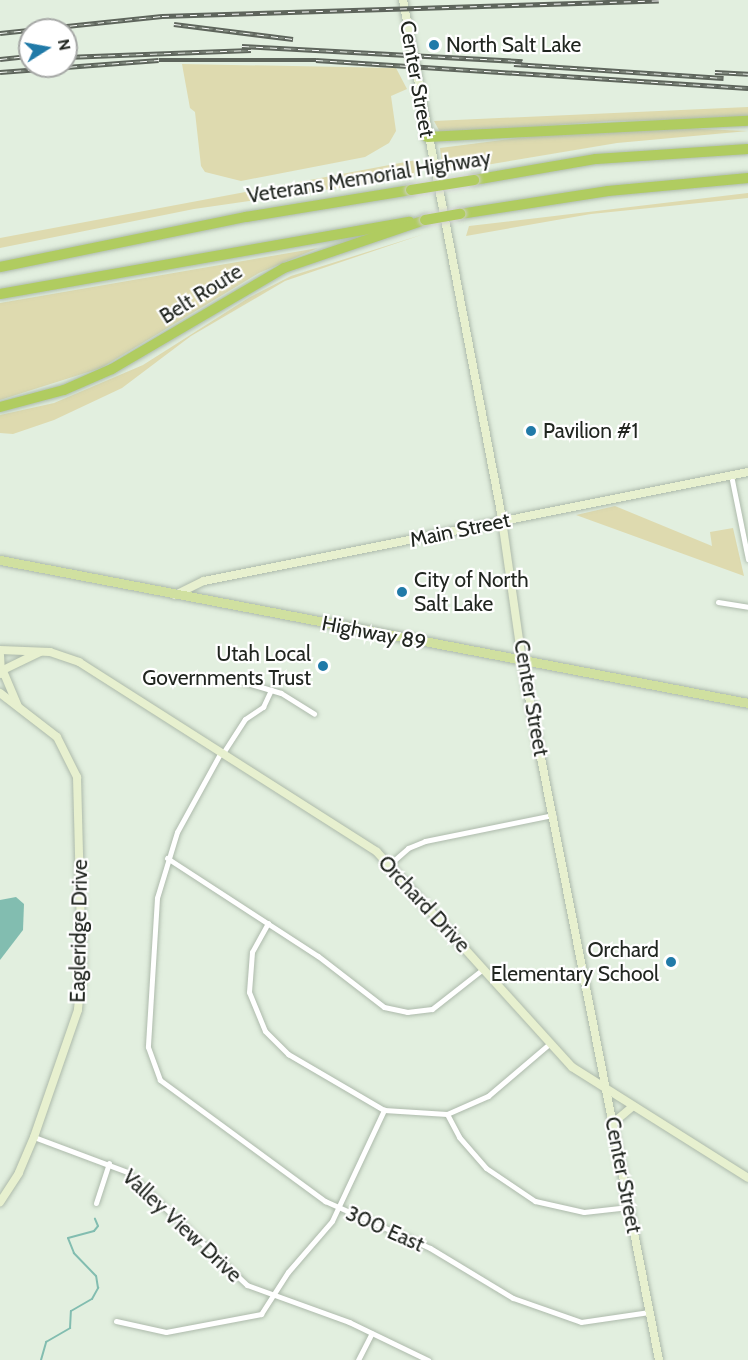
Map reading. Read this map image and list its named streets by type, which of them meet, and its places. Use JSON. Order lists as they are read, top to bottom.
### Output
{
  "streets": {
    "highway": ["Veterans Memorial Highway", "Belt Route"],
    "main road": [
      "Center Street",
      "Main Street",
      "Highway 89",
      "Orchard Drive",
      "Eagleridge Drive"
    ],
    "street": ["Valley View Drive", "300 East"]
  },
  "crossings": [
    ["Center Street", "Main Street"],
    ["Center Street", "Highway 89"],
    ["Center Street", "Orchard Drive"],
    ["Center Street", "300 East"],
    ["Main Street", "Highway 89"],
    ["Orchard Drive", "Eagleridge Drive"],
    ["Eagleridge Drive", "Valley View Drive"]
  ],
  "places": [
    "North Salt Lake",
    "Pavilion #1",
    "City of North Salt Lake",
    "Utah Local Governments Trust",
    "Orchard Elementary School"
  ],
  "north": "right"
}
